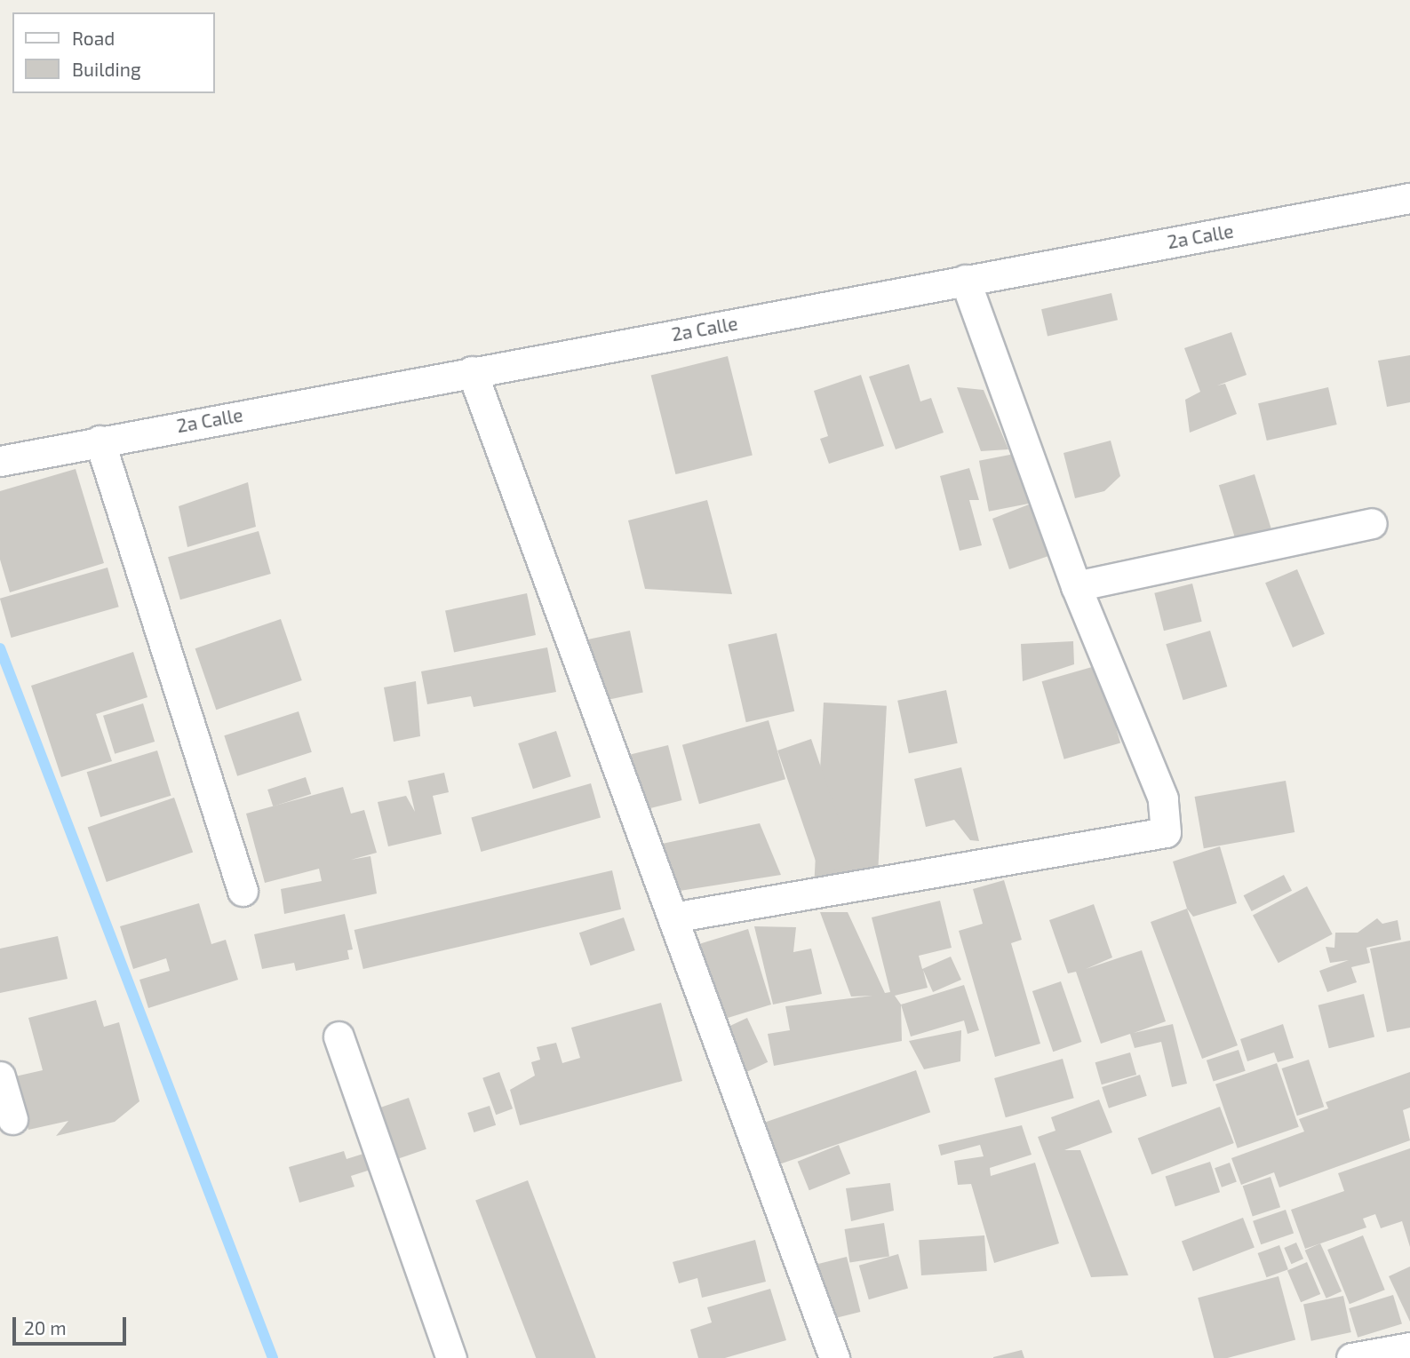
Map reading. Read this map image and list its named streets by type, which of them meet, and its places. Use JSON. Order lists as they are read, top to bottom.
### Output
{
  "streets": {
    "street": ["2a Calle"]
  },
  "legend": ["Road", "Building"],
  "scale_bar": "20 m"
}
